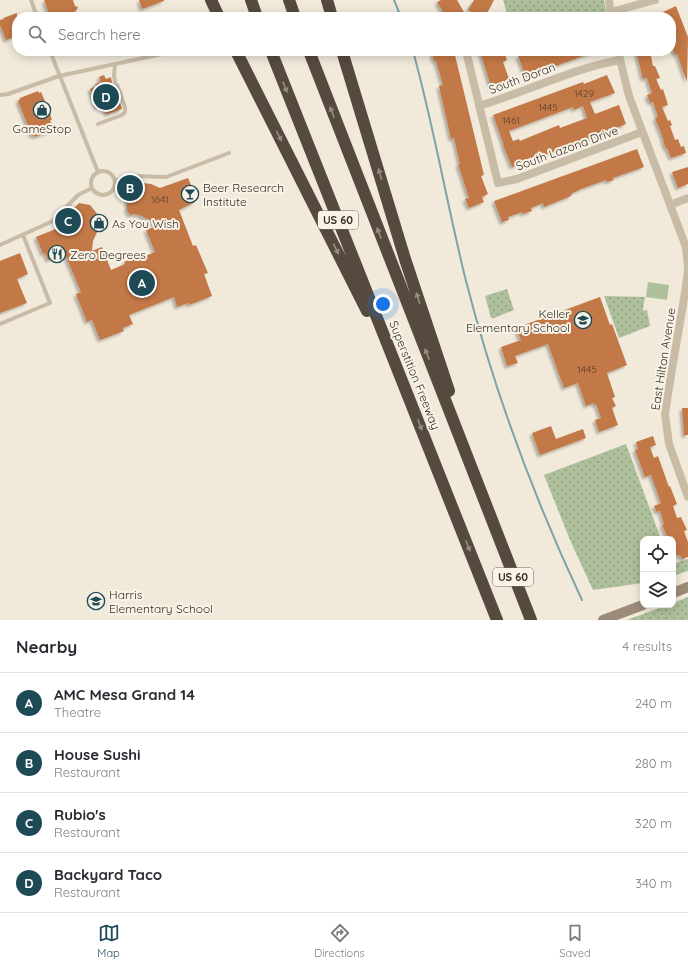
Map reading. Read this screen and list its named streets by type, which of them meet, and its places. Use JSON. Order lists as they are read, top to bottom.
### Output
{
  "streets": {
    "highway": ["US 60", "Superstition Freeway"],
    "street": ["South Doran", "South Lazona Drive", "East Hilton Avenue"]
  },
  "crossings": [
    ["South Doran", "South Lazona Drive"],
    ["South Doran", "East Hilton Avenue"],
    ["South Lazona Drive", "East Hilton Avenue"]
  ],
  "places": {
    "shop": ["GameStop", "As You Wish"],
    "bar": ["Beer Research Institute"],
    "restaurant": ["Zero Degrees"],
    "school or university": ["Keller Elementary School", "Harris Elementary School"]
  },
  "house_numbers": [
    "1429",
    "1445",
    "1461",
    "1641",
    "1445"
  ],
  "page": {
    "search": "Search here",
    "pins": [
      "D",
      "B",
      "C",
      "A"
    ],
    "heading": ["Nearby", "4 results"],
    "list": [
      {
        "mark": "A",
        "name": "AMC Mesa Grand 14",
        "note": "Theatre",
        "value": "240 m"
      },
      {
        "mark": "B",
        "name": "House Sushi",
        "note": "Restaurant",
        "value": "280 m"
      },
      {
        "mark": "C",
        "name": "Rubio's",
        "note": "Restaurant",
        "value": "320 m"
      },
      {
        "mark": "D",
        "name": "Backyard Taco",
        "note": "Restaurant",
        "value": "340 m"
      }
    ],
    "nav": ["Map", "Directions", "Saved"]
  }
}
